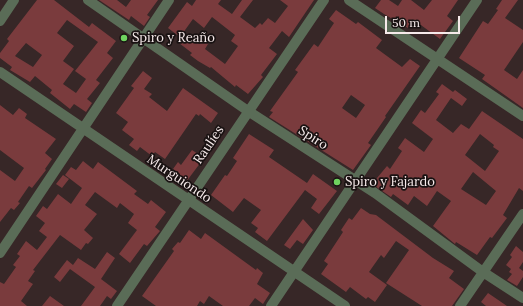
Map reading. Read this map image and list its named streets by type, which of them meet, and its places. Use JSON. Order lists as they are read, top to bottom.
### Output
{
  "streets": {
    "street": ["Spiro", "Raulíes", "Murguiondo"]
  },
  "crossings": [
    ["Spiro", "Raulíes"],
    ["Raulíes", "Murguiondo"]
  ],
  "places": ["Spiro y Reaño", "Spiro y Fajardo"],
  "scale_bar": "50 m"
}
